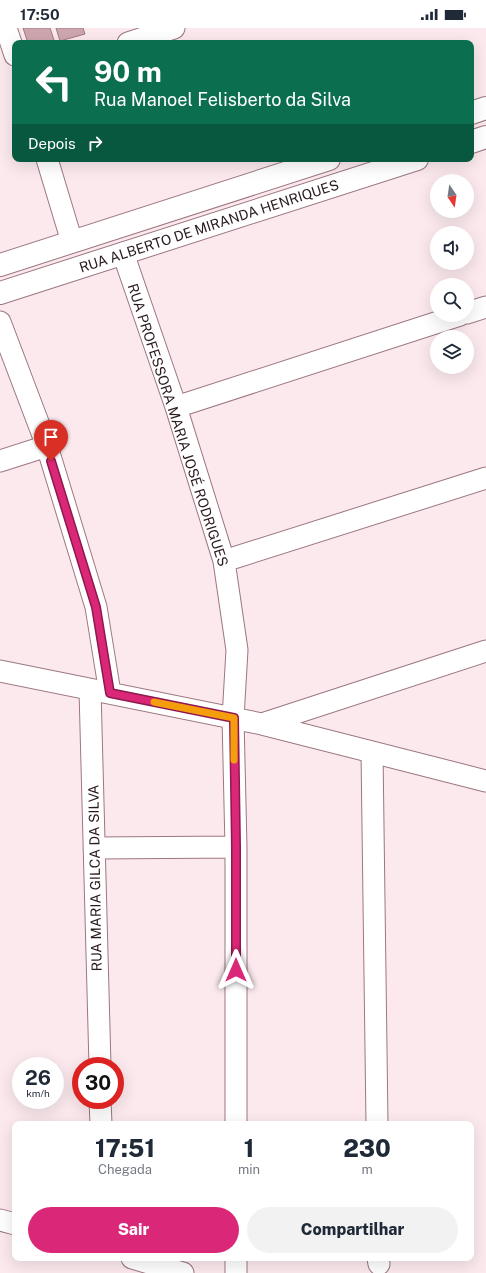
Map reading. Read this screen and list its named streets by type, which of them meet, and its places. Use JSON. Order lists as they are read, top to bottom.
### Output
{
  "streets": {
    "main road": ["RUA ALBERTO DE MIRANDA HENRIQUES"],
    "street": ["RUA PROFESSORA MARIA JOSÉ RODRIGUES", "RUA MARIA GILCA DA SILVA"]
  },
  "crossings": [
    ["RUA ALBERTO DE MIRANDA HENRIQUES", "RUA PROFESSORA MARIA JOSÉ RODRIGUES"]
  ],
  "north": "bottom",
  "page": {
    "status": "17:50",
    "turn": ["90 m", "Rua Manoel Felisberto da Silva"],
    "then": "Depois",
    "speed": "26 km/h",
    "limit": "30",
    "eta": [
      "17:51",
      "Chegada",
      "1",
      "min",
      "230",
      "m"
    ],
    "buttons": ["Sair", "Compartilhar"]
  }
}
